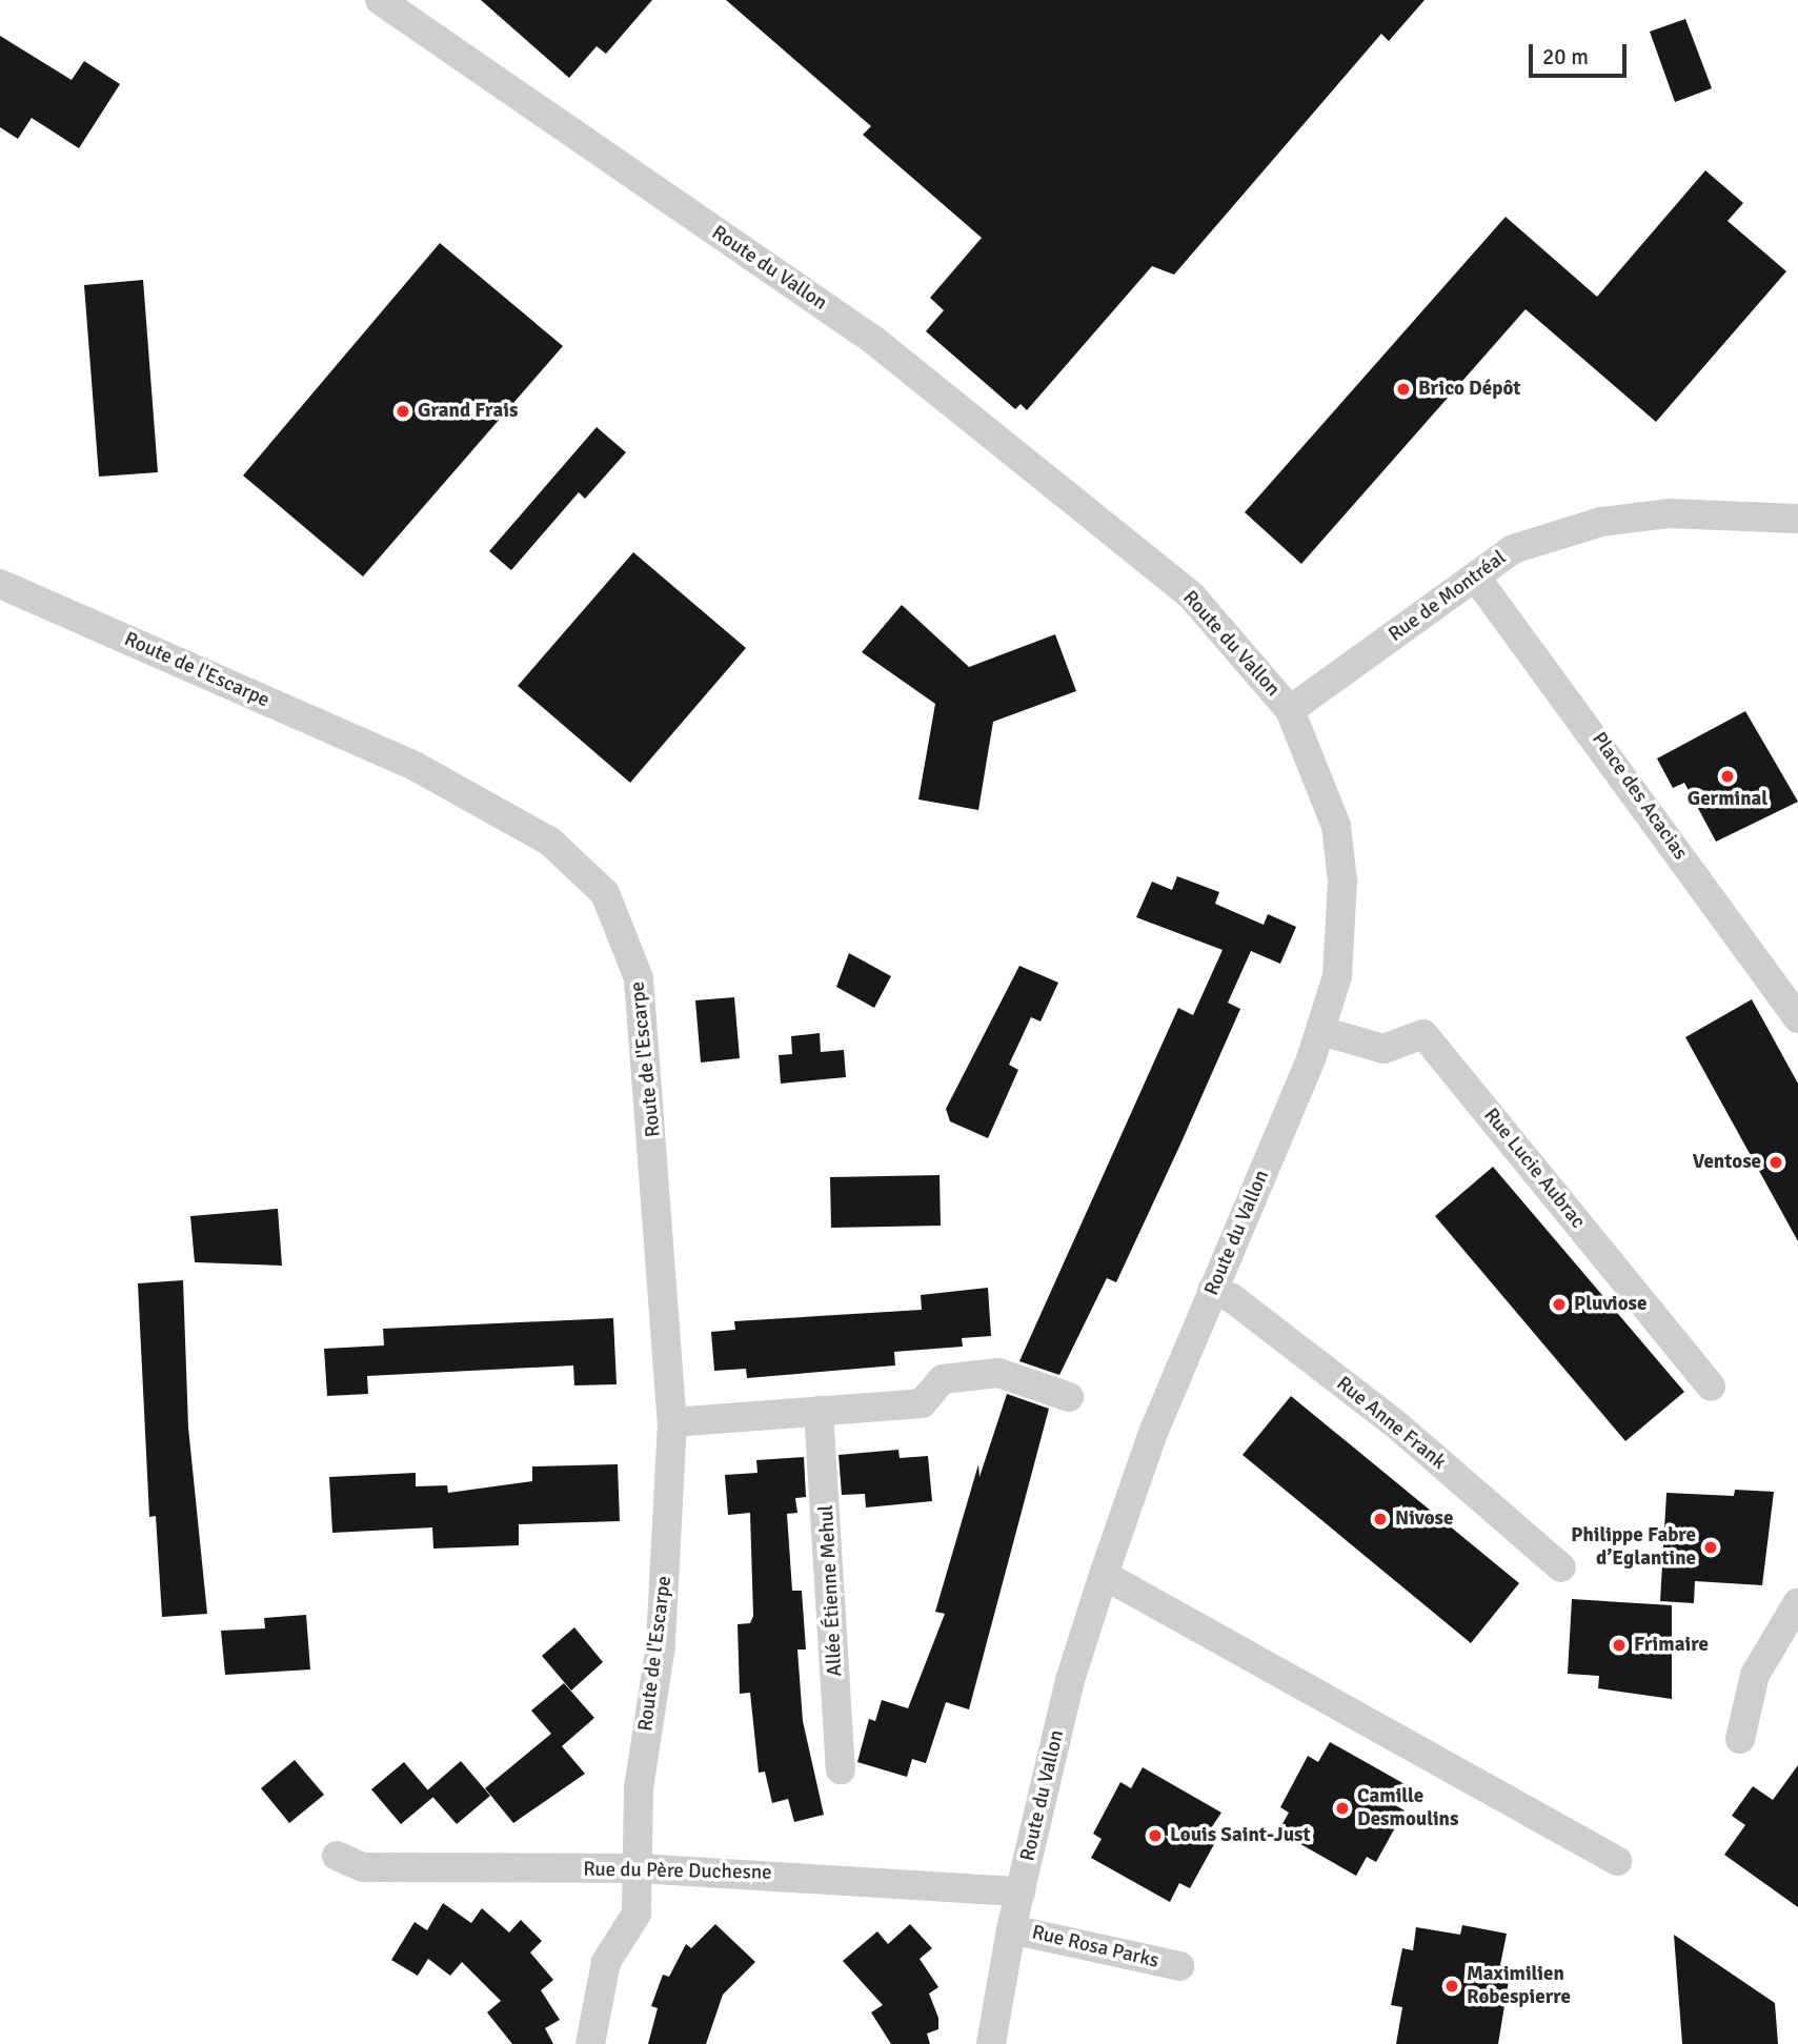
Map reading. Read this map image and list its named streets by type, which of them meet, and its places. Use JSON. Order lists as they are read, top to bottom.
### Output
{
  "streets": {
    "street": [
      "Route du Vallon",
      "Rue de Montréal",
      "Route de l'Escarpe",
      "Place des Acacias",
      "Rue Lucie Aubrac",
      "Rue Anne Frank",
      "Allée Étienne Mehul",
      "Rue du Père Duchesne",
      "Rue Rosa Parks"
    ]
  },
  "crossings": [
    ["Route du Vallon", "Rue de Montréal"],
    ["Route du Vallon", "Rue Lucie Aubrac"],
    ["Route du Vallon", "Rue Anne Frank"],
    ["Route du Vallon", "Rue du Père Duchesne"],
    ["Route du Vallon", "Rue Rosa Parks"],
    ["Rue de Montréal", "Place des Acacias"],
    ["Route de l'Escarpe", "Rue du Père Duchesne"]
  ],
  "places": [
    "Brico Dépôt",
    "Grand Frais",
    "Germinal",
    "Ventose",
    "Pluviose",
    "Nivose",
    "Philippe Fabre d’Eglantine",
    "Frimaire",
    "Camille Desmoulins",
    "Louis Saint-Just",
    "Maximilien Robespierre"
  ],
  "scale_bar": "20 m"
}
